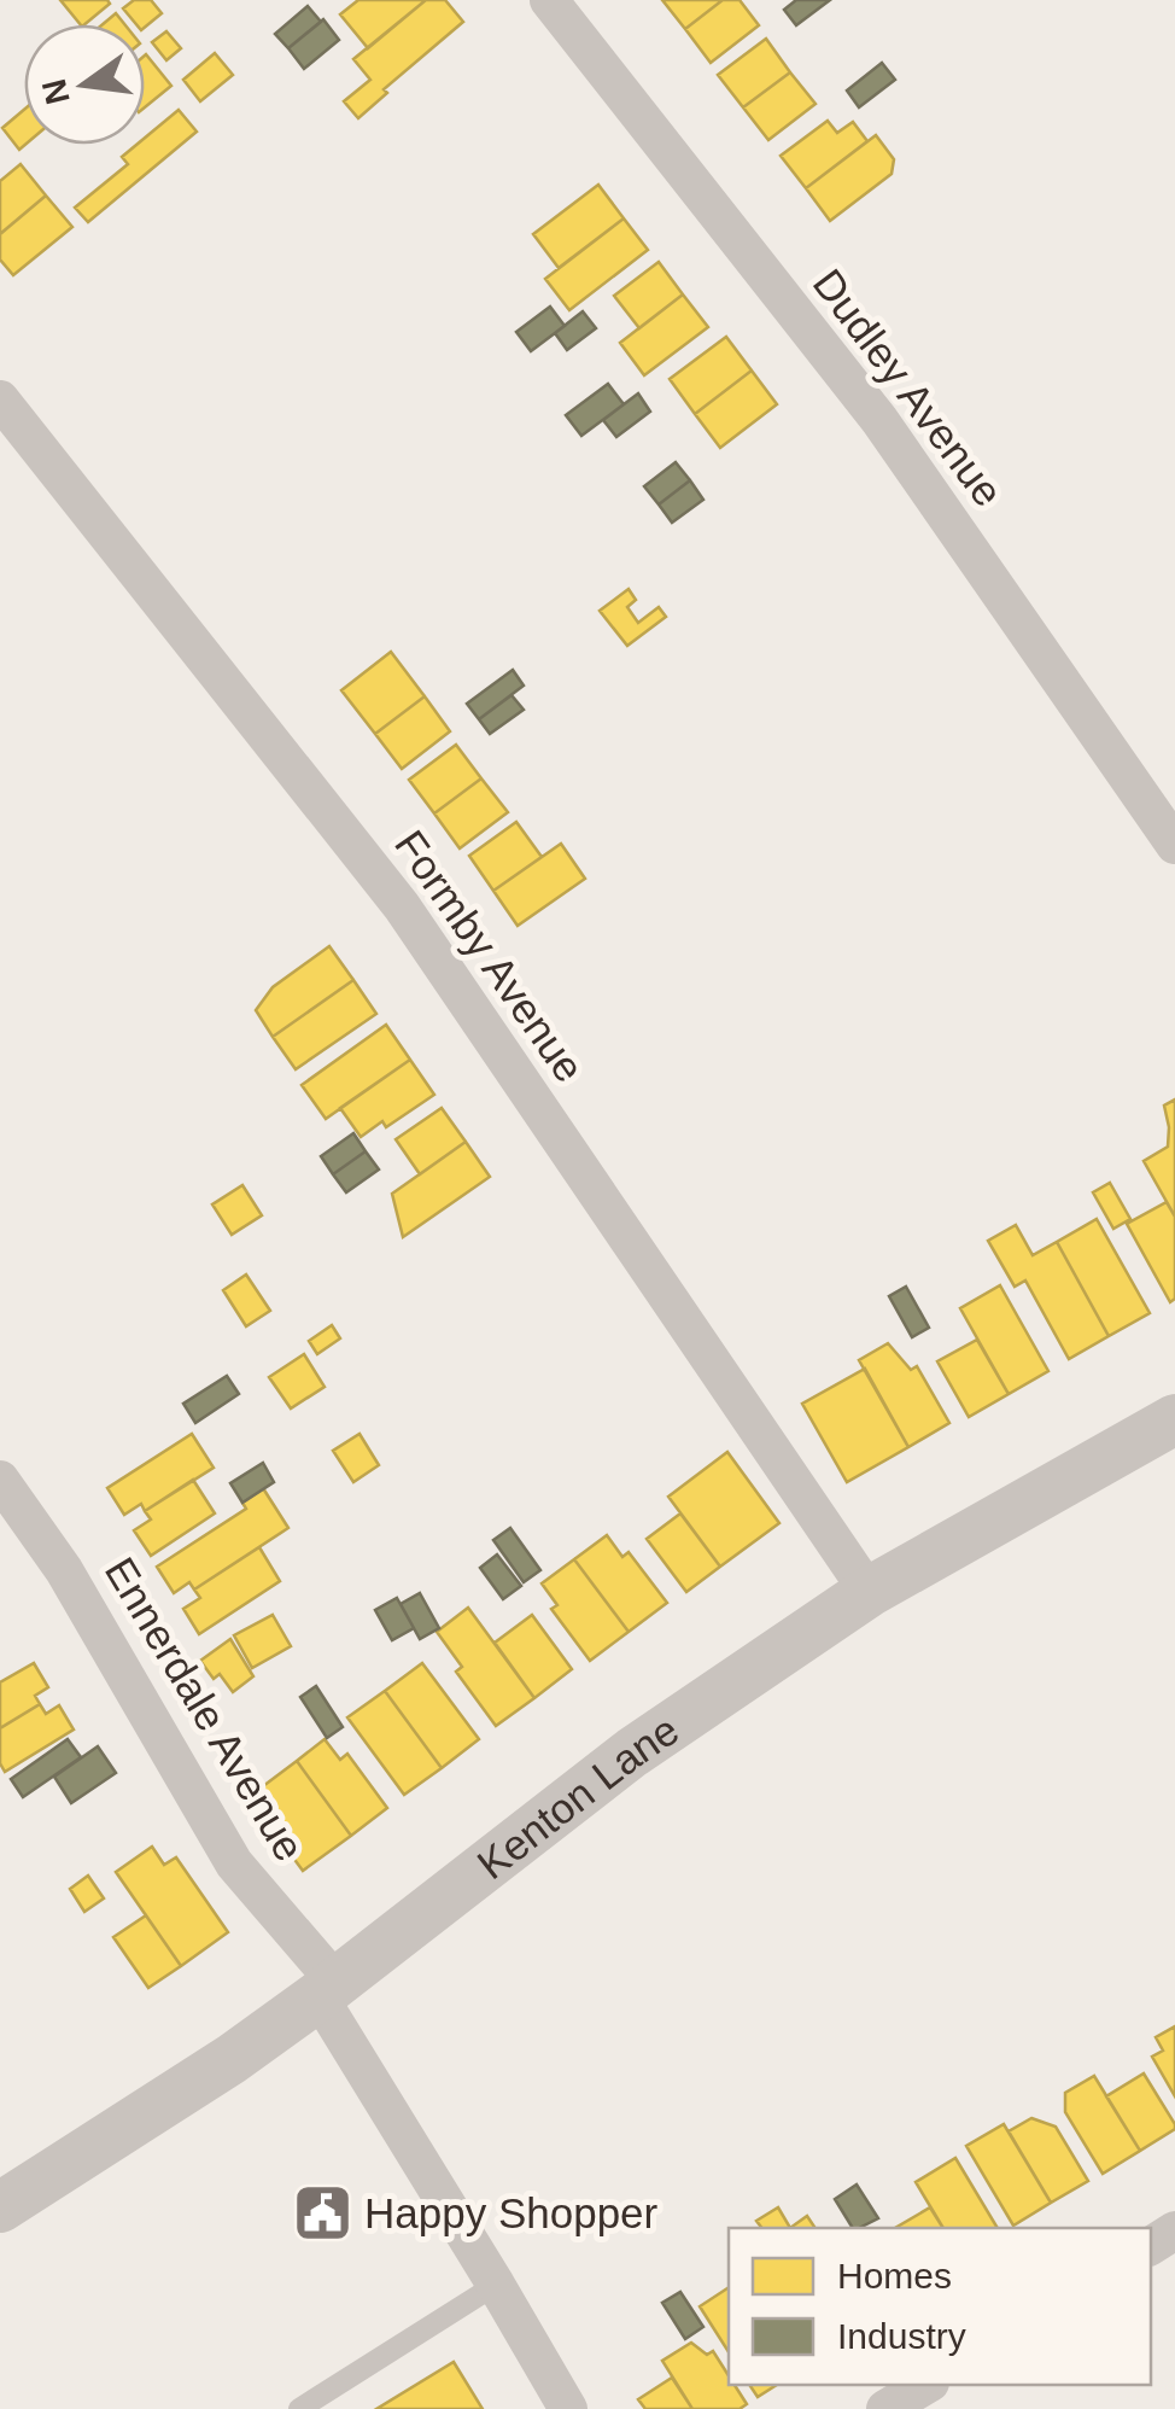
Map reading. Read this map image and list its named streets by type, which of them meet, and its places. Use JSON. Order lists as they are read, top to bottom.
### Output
{
  "streets": {
    "street": [
      "Dudley Avenue",
      "Formby Avenue",
      "Ennerdale Avenue",
      "Kenton Lane"
    ]
  },
  "crossings": [
    ["Formby Avenue", "Kenton Lane"],
    ["Ennerdale Avenue", "Kenton Lane"]
  ],
  "places": {
    "public building": ["Happy Shopper"]
  },
  "legend": ["Homes", "Industry"],
  "north": "left"
}
